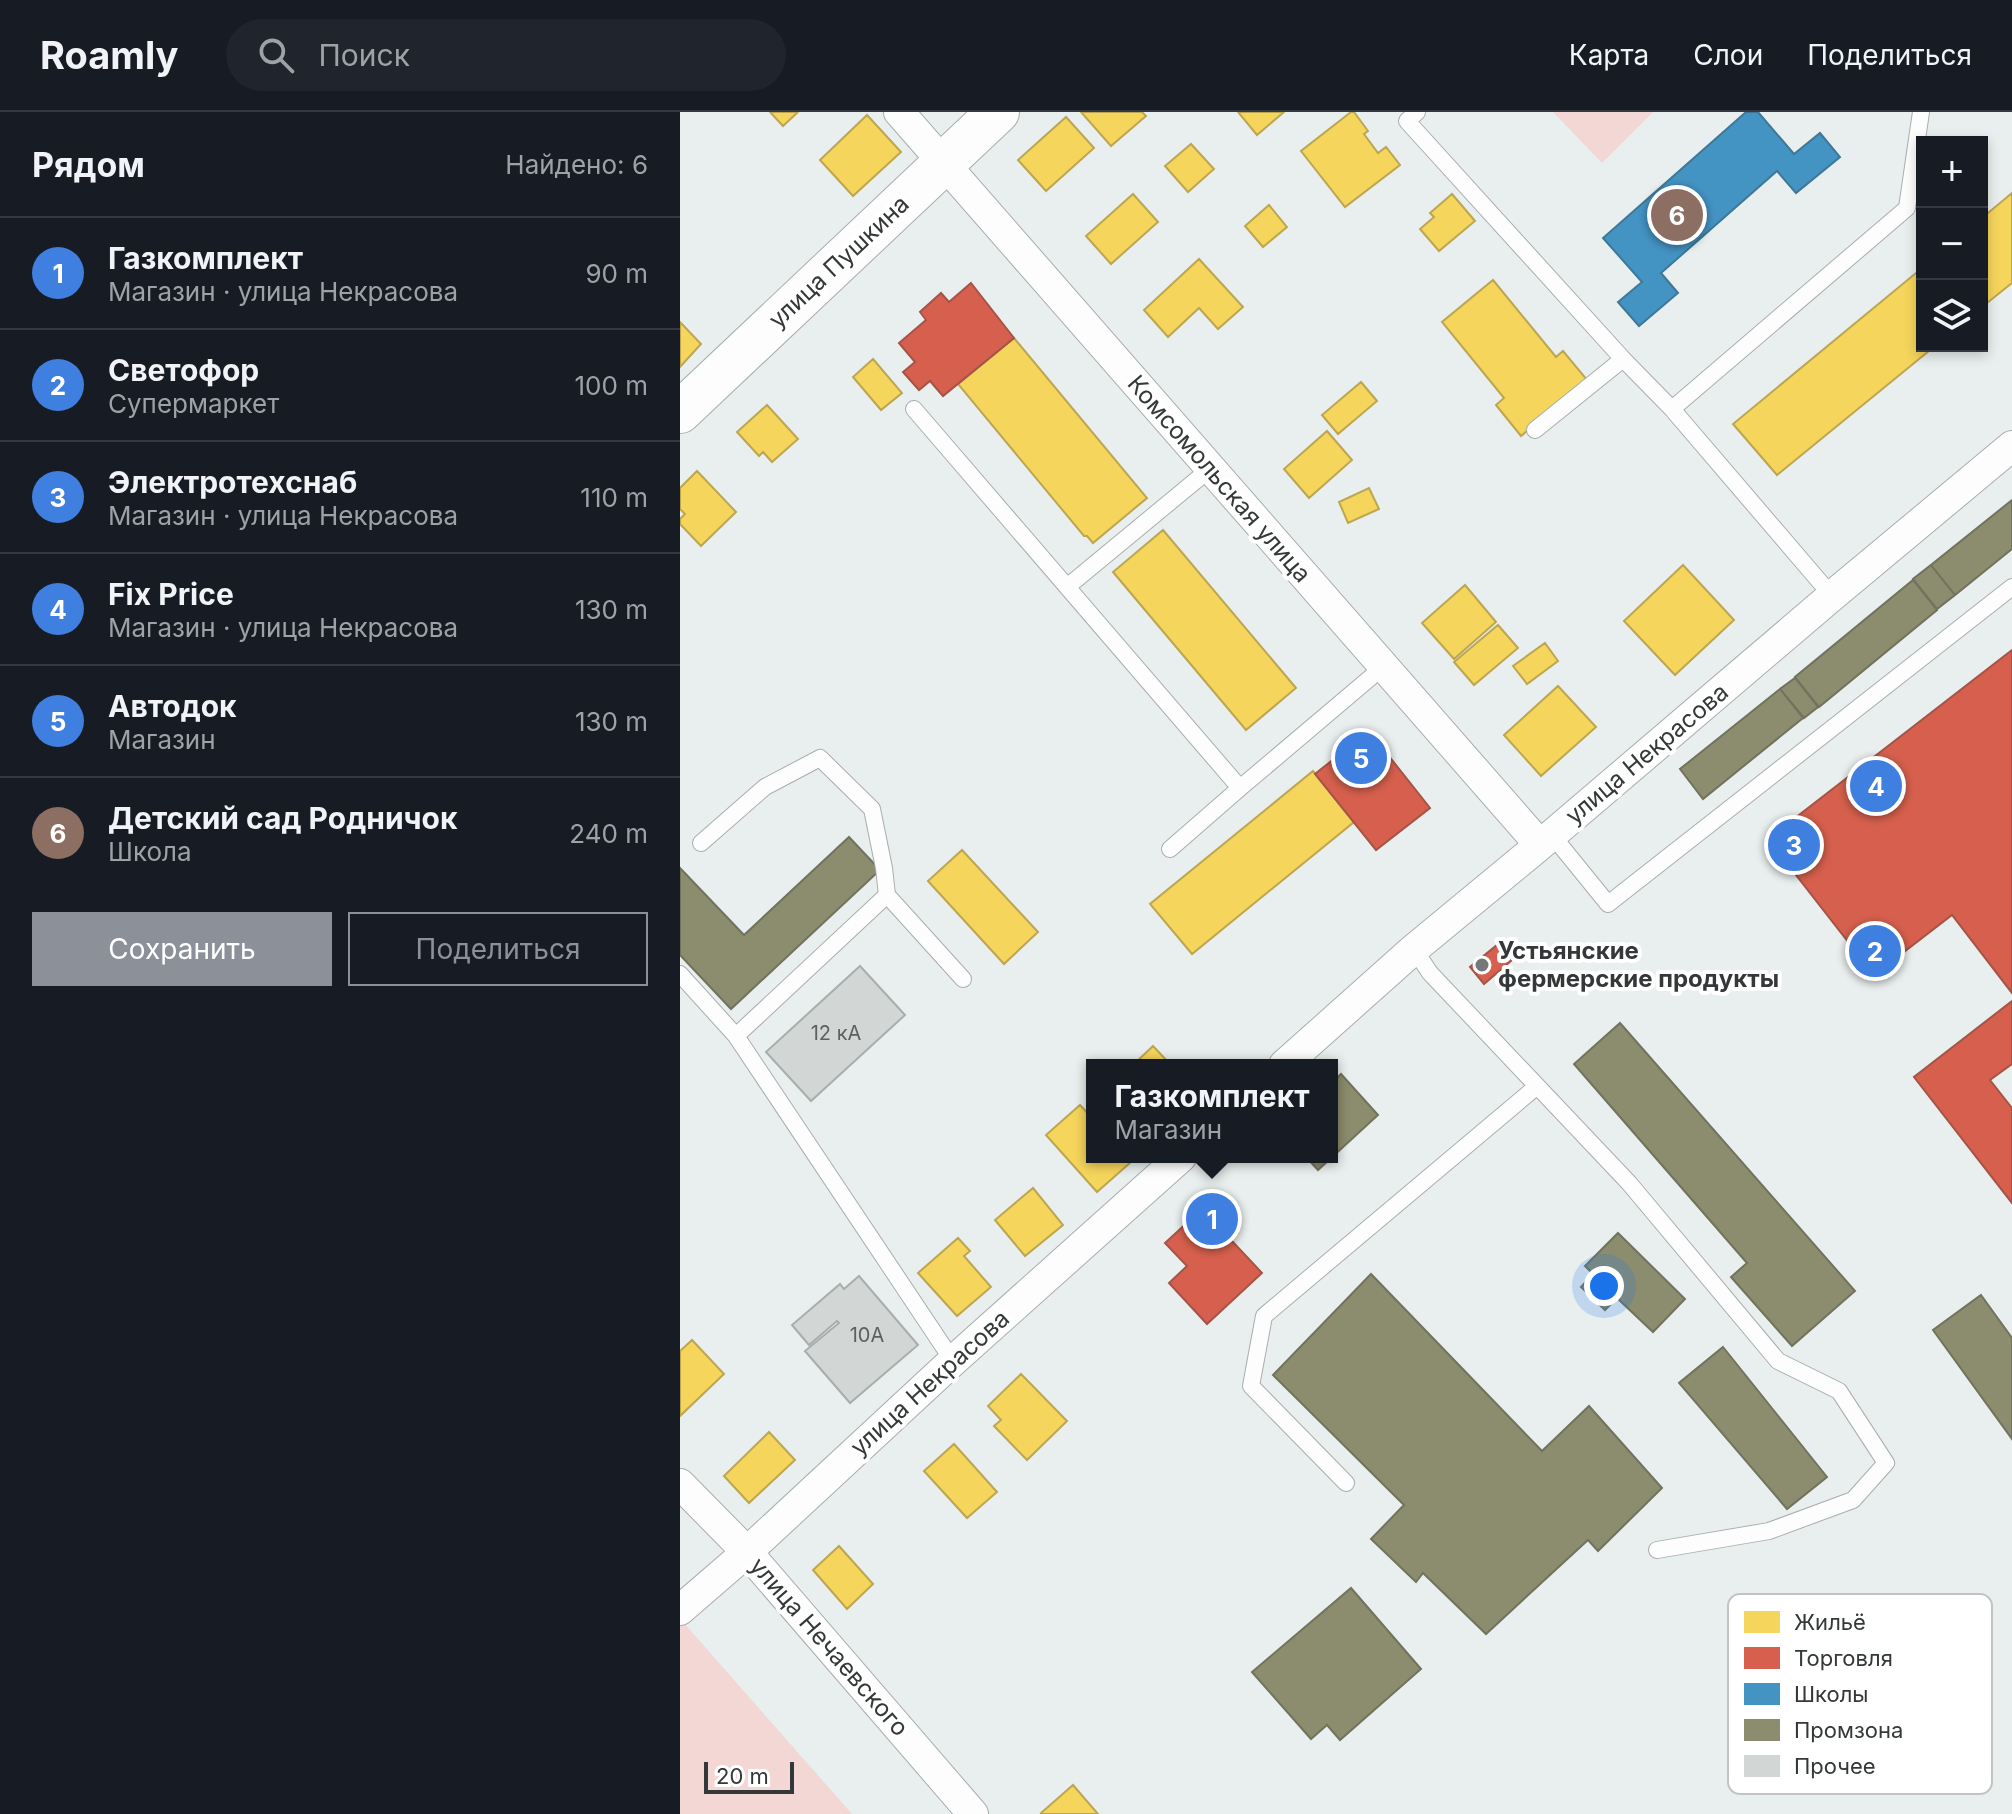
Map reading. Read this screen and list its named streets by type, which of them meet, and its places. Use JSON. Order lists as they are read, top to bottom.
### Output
{
  "streets": {
    "main road": ["улица Пушкина"],
    "street": ["Комсомольская улица", "улица Некрасова", "улица Нечаевского"]
  },
  "crossings": [
    ["улица Пушкина", "Комсомольская улица"],
    ["Комсомольская улица", "улица Некрасова"],
    ["улица Некрасова", "улица Нечаевского"]
  ],
  "places": ["Устьянские фермерские продукты"],
  "house_numbers": ["12 кА", "10А"],
  "legend": [
    "Жильё",
    "Торговля",
    "Школы",
    "Промзона",
    "Прочее"
  ],
  "scale_bar": "20 m",
  "page": {
    "header": "Roamly",
    "search": "Поиск",
    "nav": ["Карта", "Слои", "Поделиться"],
    "heading": ["Рядом", "Найдено: 6"],
    "map_buttons": ["+", "−"],
    "pins": [
      "6",
      "5",
      "4",
      "3",
      "2",
      "1"
    ],
    "list": [
      {
        "mark": "1",
        "name": "Газкомплект",
        "note": "Магазин · улица Некрасова",
        "value": "90 m"
      },
      {
        "mark": "2",
        "name": "Светофор",
        "note": "Супермаркет",
        "value": "100 m"
      },
      {
        "mark": "3",
        "name": "Электротехснаб",
        "note": "Магазин · улица Некрасова",
        "value": "110 m"
      },
      {
        "mark": "4",
        "name": "Fix Price",
        "note": "Магазин · улица Некрасова",
        "value": "130 m"
      },
      {
        "mark": "5",
        "name": "Автодок",
        "note": "Магазин",
        "value": "130 m"
      },
      {
        "mark": "6",
        "name": "Детский сад Родничок",
        "note": "Школа",
        "value": "240 m"
      }
    ],
    "buttons": ["Сохранить", "Поделиться"],
    "popup": ["Газкомплект", "Магазин"],
    "scale": "20 m"
  }
}
